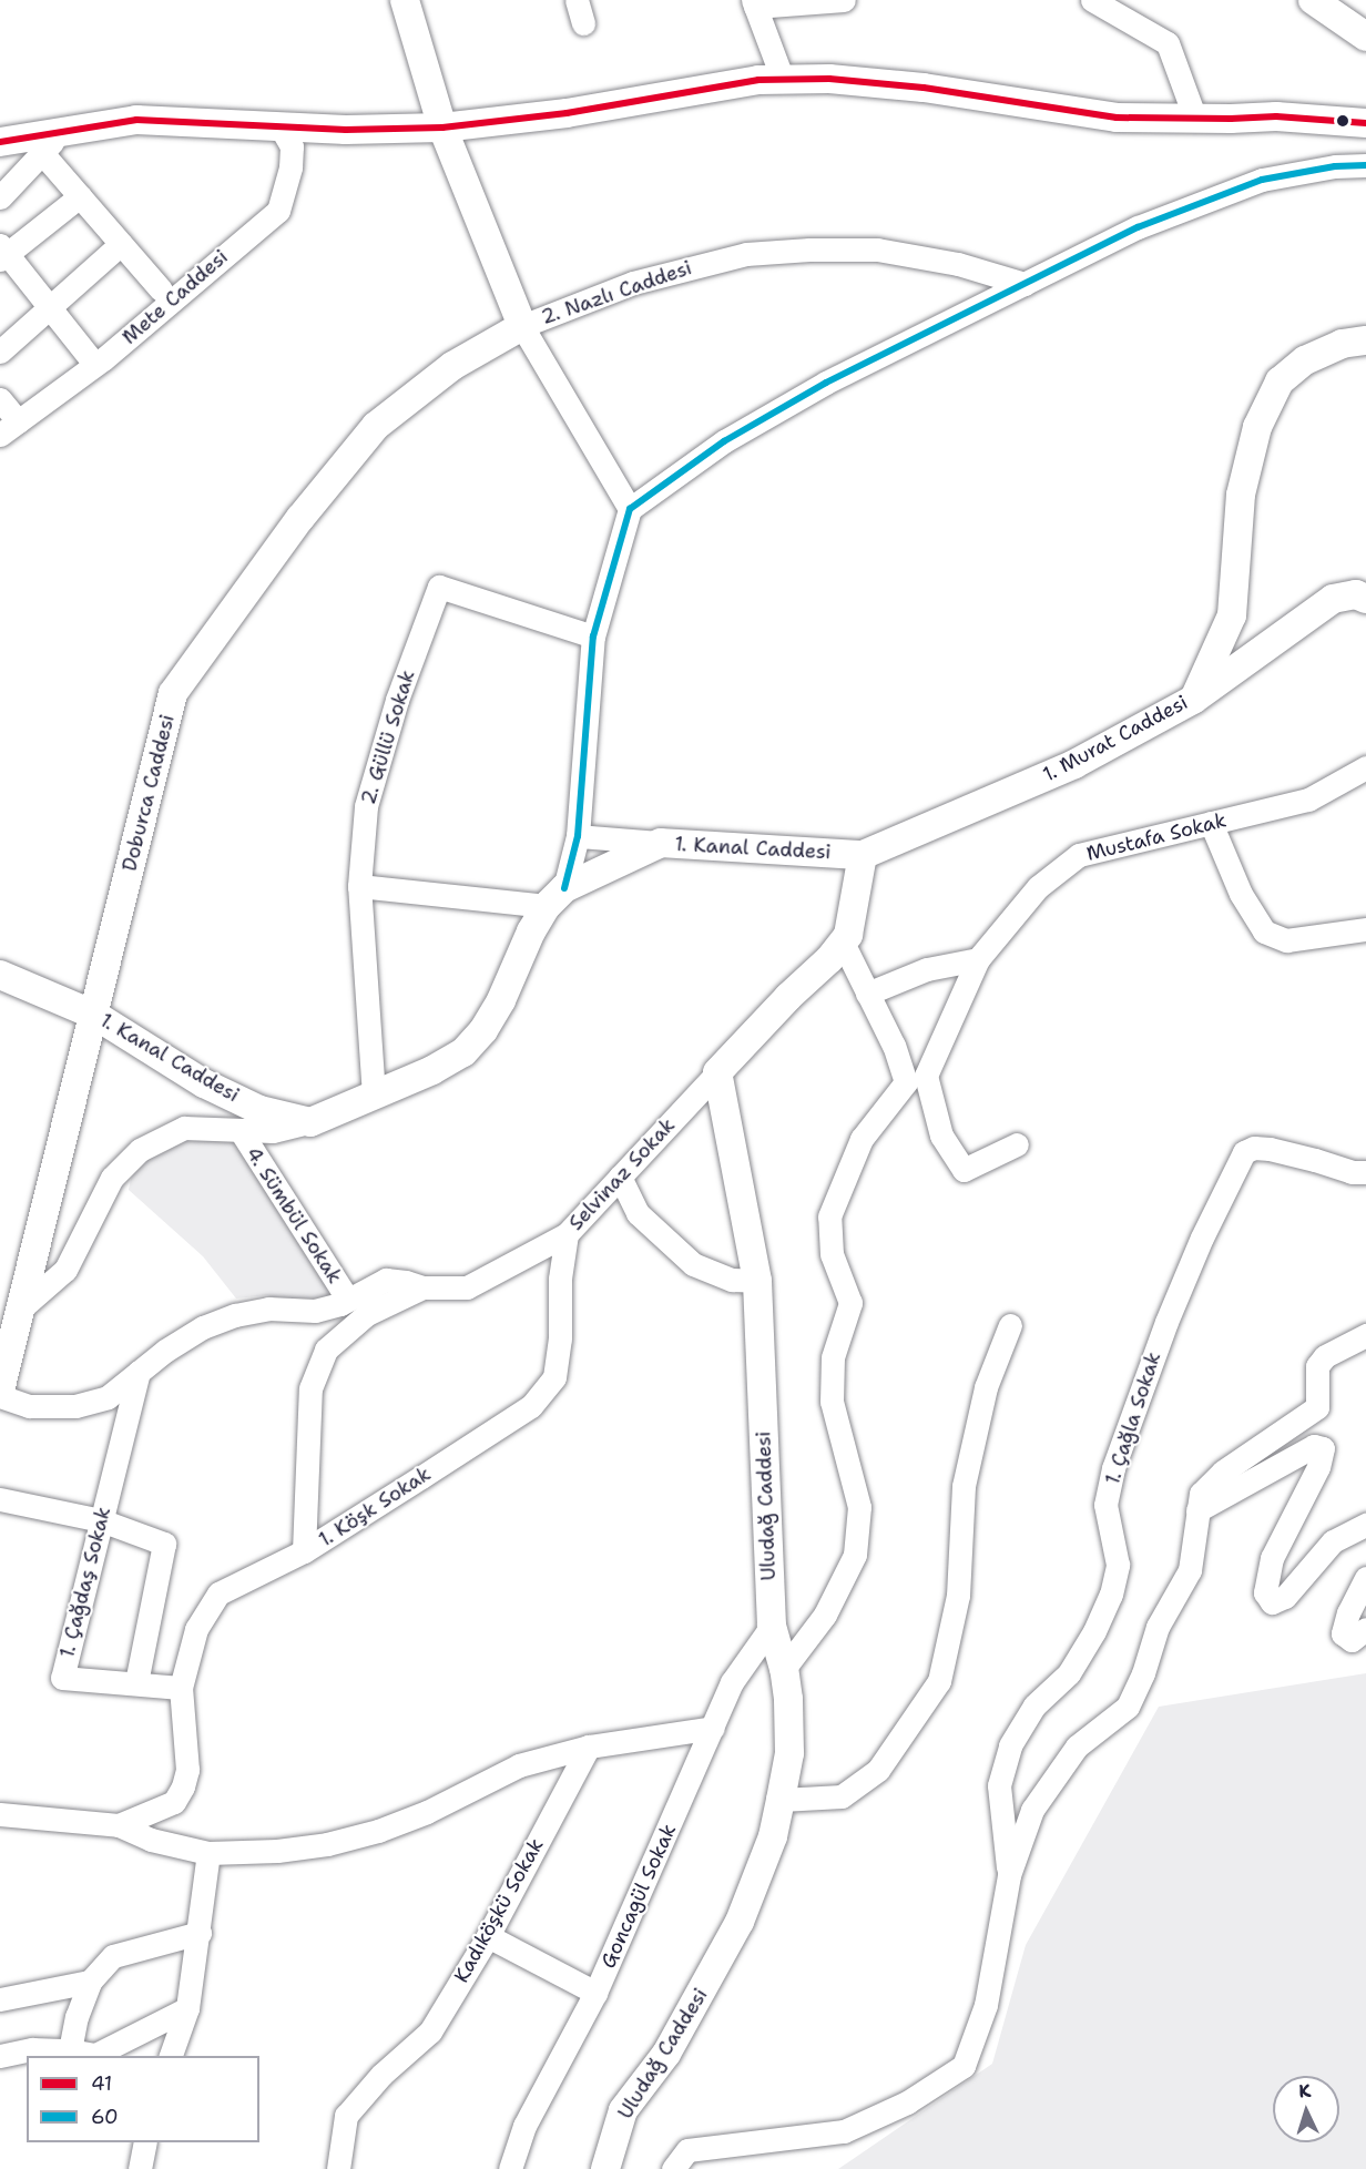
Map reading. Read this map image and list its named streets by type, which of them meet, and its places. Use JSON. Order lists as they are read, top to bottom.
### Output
{
  "streets": {
    "main road": [
      "1. Murat Caddesi",
      "Doburca Caddesi",
      "1. Kanal Caddesi",
      "Uludağ Caddesi"
    ],
    "street": [
      "2. Nazlı Caddesi",
      "Mete Caddesi",
      "2. Güllü Sokak",
      "Mustafa Sokak",
      "Selvinaz Sokak",
      "4. Sümbül Sokak",
      "1. Çağla Sokak",
      "1. Köşk Sokak",
      "1. Çağdaş Sokak",
      "Goncagül Sokak",
      "Kadıköşkü Sokak"
    ]
  },
  "crossings": [
    ["2. Nazlı Caddesi", "Doburca Caddesi"],
    ["1. Murat Caddesi", "1. Kanal Caddesi"],
    ["Doburca Caddesi", "1. Kanal Caddesi"],
    ["Mustafa Sokak", "Uludağ Caddesi"],
    ["Selvinaz Sokak", "4. Sümbül Sokak"],
    ["Selvinaz Sokak", "Uludağ Caddesi"],
    ["Selvinaz Sokak", "1. Köşk Sokak"],
    ["Selvinaz Sokak", "1. Çağdaş Sokak"],
    ["Uludağ Caddesi", "Goncagül Sokak"]
  ],
  "lines": ["transit line 41", "transit line 60"],
  "legend": ["41", "60"],
  "north": "top"
}
